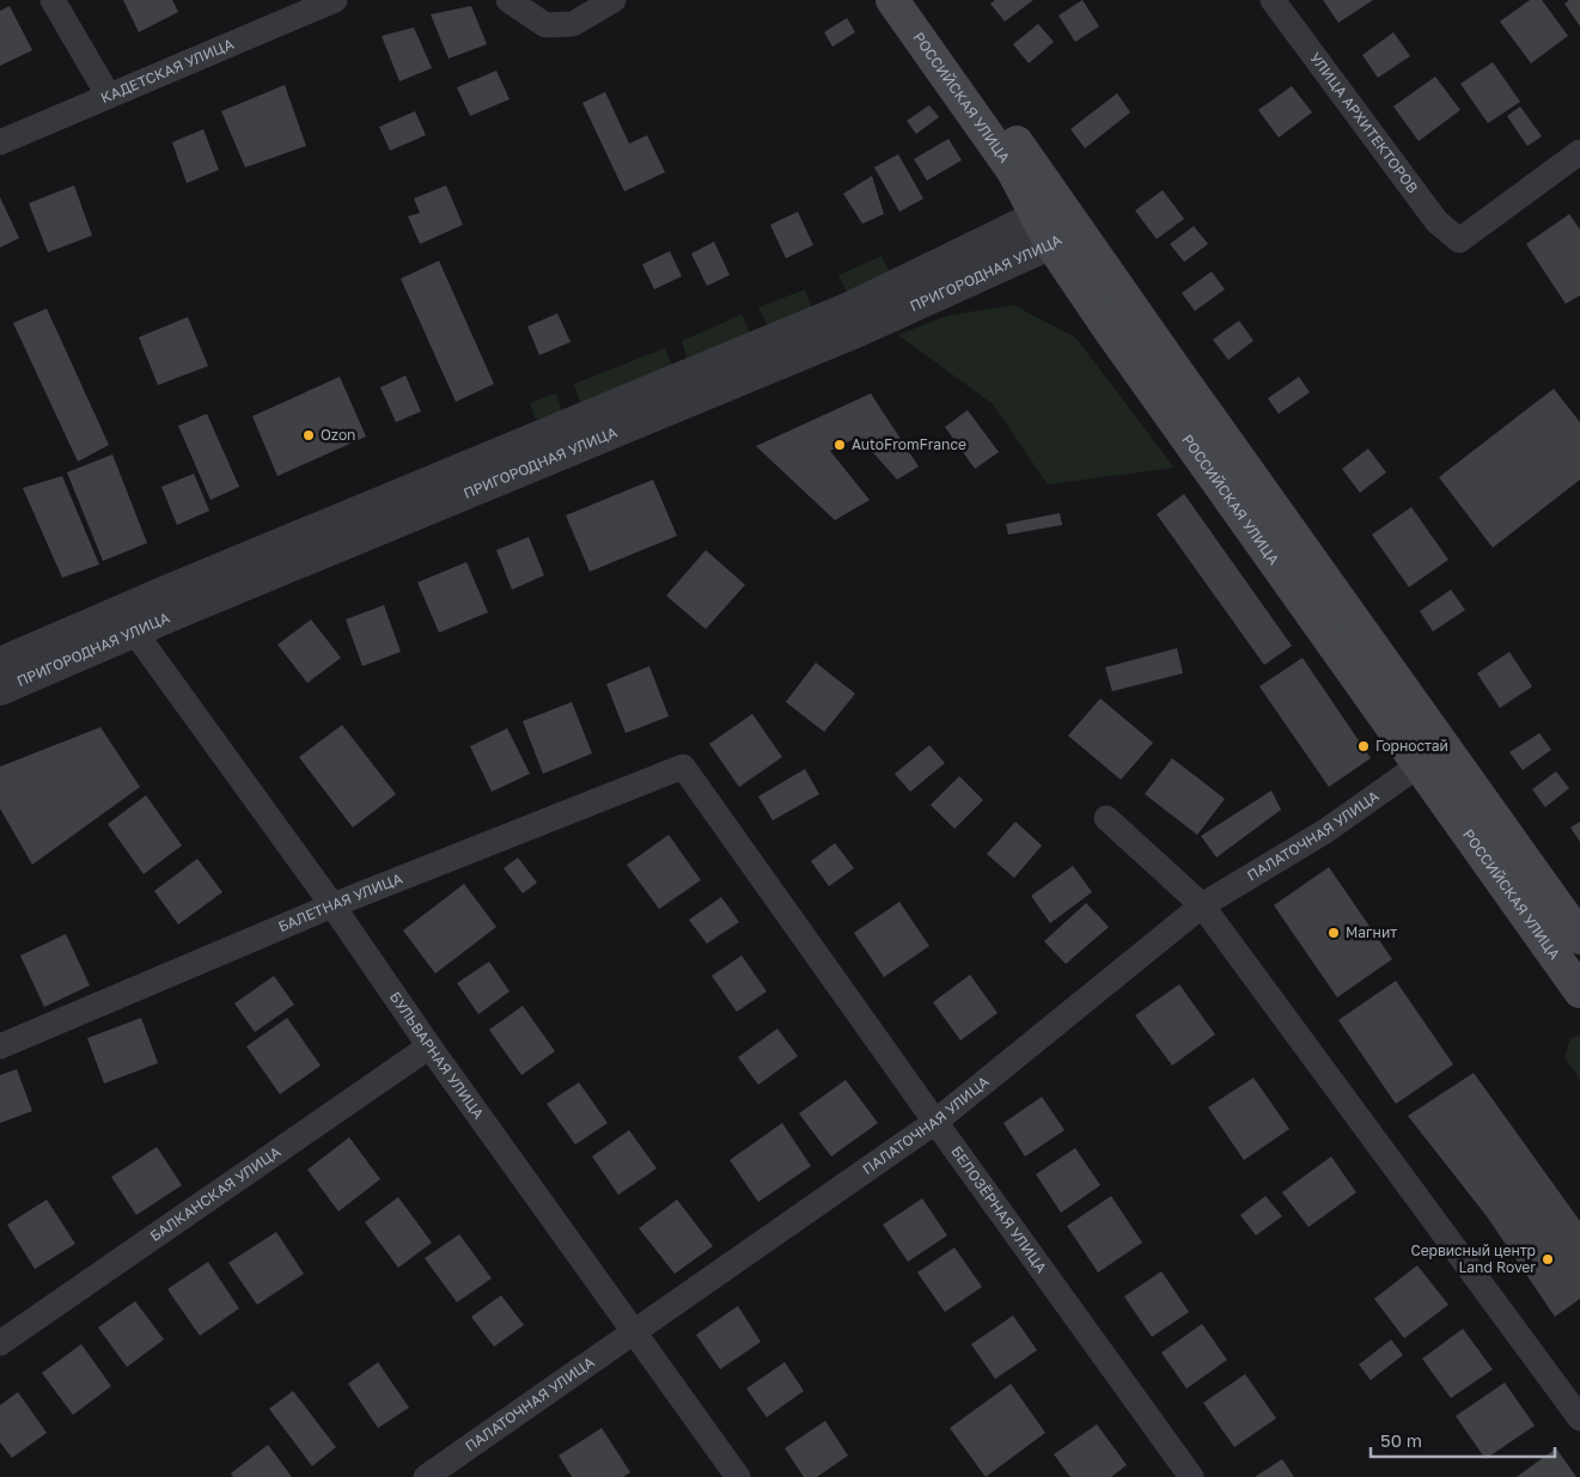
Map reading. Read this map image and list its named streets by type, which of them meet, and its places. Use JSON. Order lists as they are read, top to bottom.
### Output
{
  "streets": {
    "main road": ["РОССИЙСКАЯ УЛИЦА"],
    "street": [
      "КАДЕТСКАЯ УЛИЦА",
      "УЛИЦА АРХИТЕКТОРОВ",
      "ПРИГОРОДНАЯ УЛИЦА",
      "ПАЛАТОЧНАЯ УЛИЦА",
      "БАЛЕТНАЯ УЛИЦА",
      "БУЛЬВАРНАЯ УЛИЦА",
      "БАЛКАНСКАЯ УЛИЦА",
      "БЕЛОЗЁРНАЯ УЛИЦА"
    ]
  },
  "crossings": [
    ["РОССИЙСКАЯ УЛИЦА", "ПРИГОРОДНАЯ УЛИЦА"],
    ["РОССИЙСКАЯ УЛИЦА", "ПАЛАТОЧНАЯ УЛИЦА"],
    ["ПРИГОРОДНАЯ УЛИЦА", "БУЛЬВАРНАЯ УЛИЦА"],
    ["ПАЛАТОЧНАЯ УЛИЦА", "БУЛЬВАРНАЯ УЛИЦА"],
    ["ПАЛАТОЧНАЯ УЛИЦА", "БЕЛОЗЁРНАЯ УЛИЦА"],
    ["БАЛЕТНАЯ УЛИЦА", "БУЛЬВАРНАЯ УЛИЦА"],
    ["БАЛЕТНАЯ УЛИЦА", "БЕЛОЗЁРНАЯ УЛИЦА"],
    ["БУЛЬВАРНАЯ УЛИЦА", "БАЛКАНСКАЯ УЛИЦА"]
  ],
  "places": [
    "Ozon",
    "AutoFromFrance",
    "Горностай",
    "Магнит",
    "Сервисный центр Land Rover"
  ],
  "scale_bar": "50 m"
}
